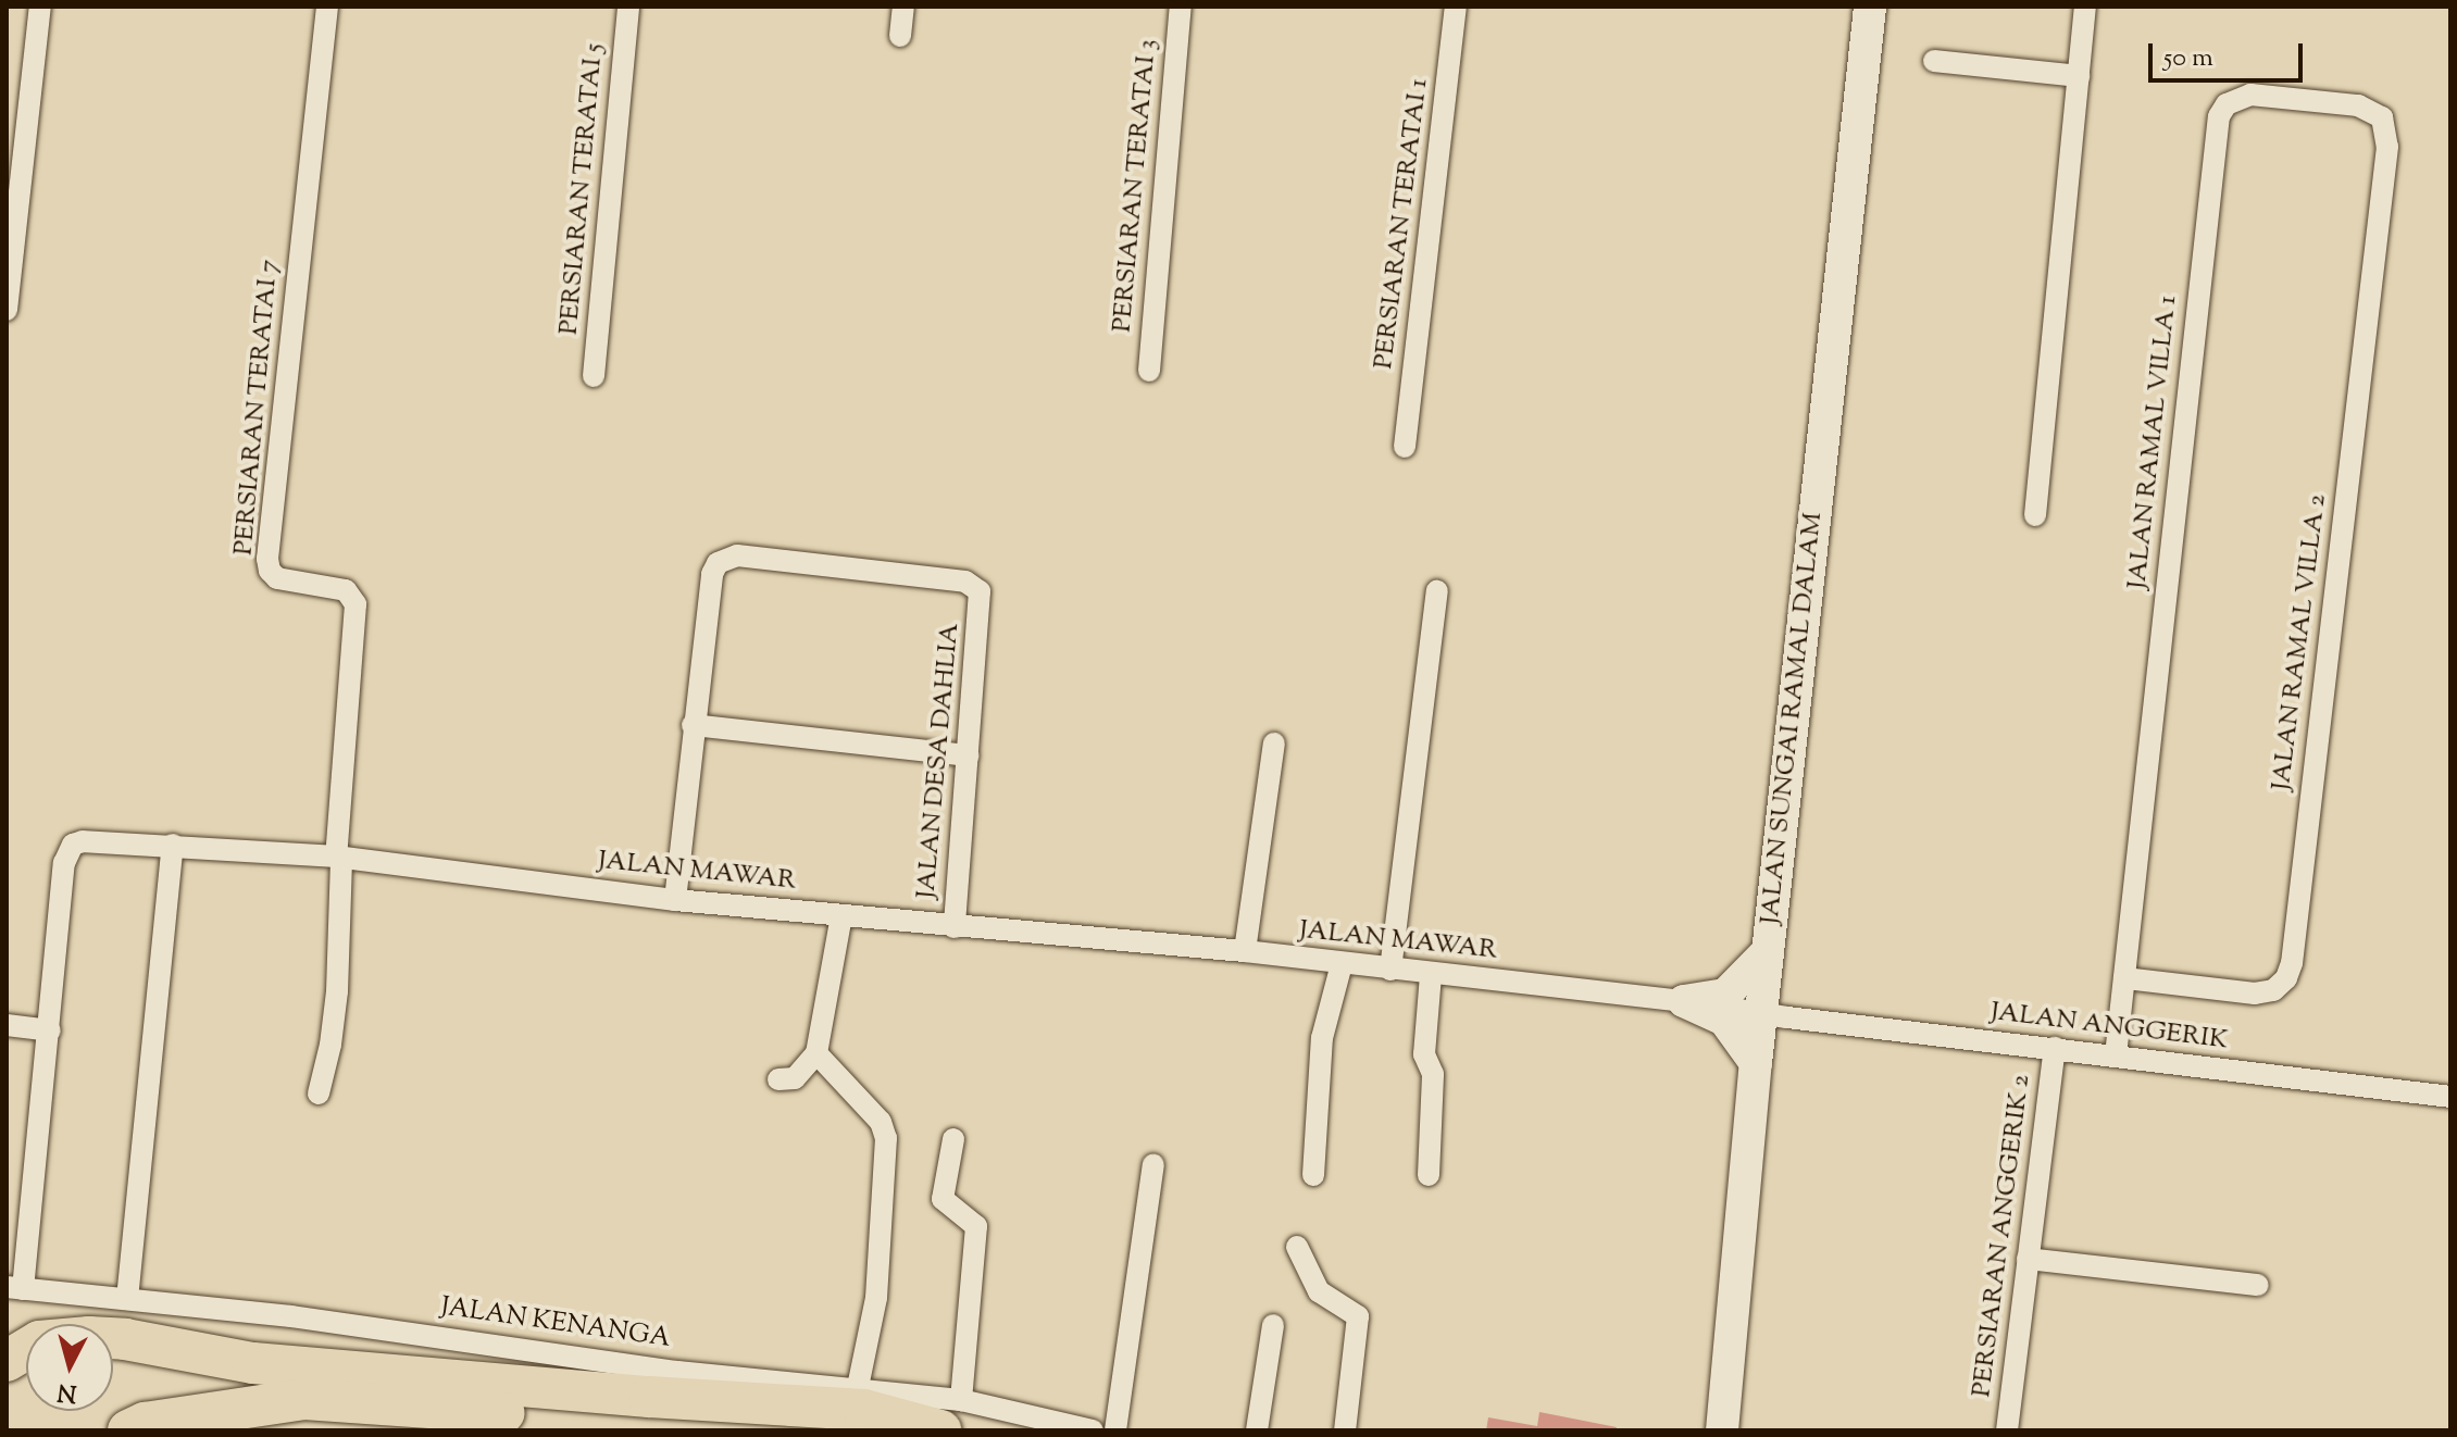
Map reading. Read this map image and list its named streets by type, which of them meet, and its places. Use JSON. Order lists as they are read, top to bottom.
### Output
{
  "streets": {
    "street": [
      "PERSIARAN TERATAI 3",
      "PERSIARAN TERATAI 5",
      "PERSIARAN TERATAI 1",
      "PERSIARAN TERATAI 7",
      "JALAN RAMAL VILLA 1",
      "JALAN RAMAL VILLA 2",
      "JALAN SUNGAI RAMAL DALAM",
      "JALAN DESA DAHLIA",
      "JALAN MAWAR",
      "JALAN ANGGERIK",
      "PERSIARAN ANGGERIK 2",
      "JALAN KENANGA"
    ]
  },
  "crossings": [
    ["PERSIARAN TERATAI 7", "JALAN MAWAR"],
    ["JALAN RAMAL VILLA 1", "JALAN RAMAL VILLA 2"],
    ["JALAN SUNGAI RAMAL DALAM", "JALAN MAWAR"],
    ["JALAN SUNGAI RAMAL DALAM", "JALAN ANGGERIK"],
    ["JALAN DESA DAHLIA", "JALAN MAWAR"],
    ["JALAN MAWAR", "JALAN ANGGERIK"],
    ["JALAN MAWAR", "JALAN KENANGA"],
    ["JALAN ANGGERIK", "PERSIARAN ANGGERIK 2"]
  ],
  "scale_bar": "50 m",
  "north": "bottom"
}
